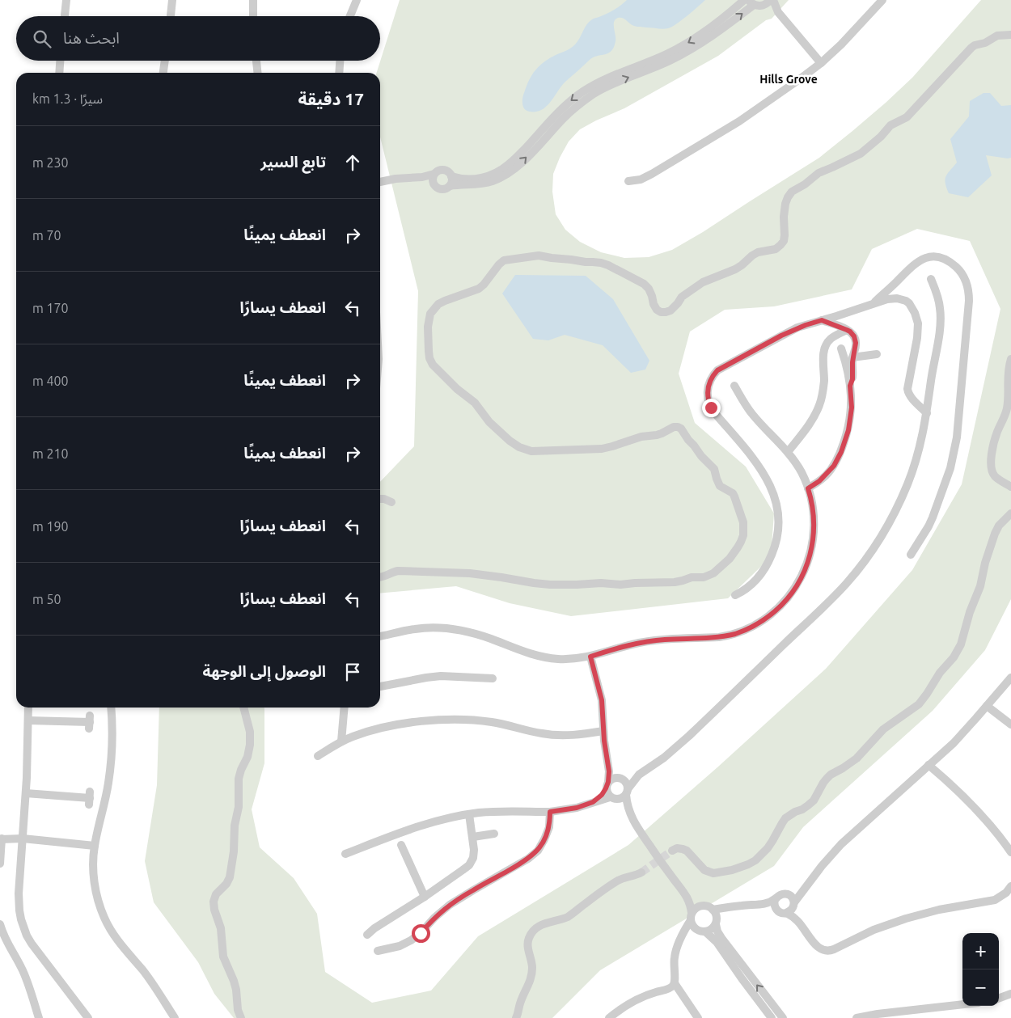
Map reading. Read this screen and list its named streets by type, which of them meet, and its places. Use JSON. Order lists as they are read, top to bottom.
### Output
{
  "districts": ["Hills Grove"],
  "page": {
    "search": "ابحث هنا",
    "heading": ["17 دقيقة", "سيرًا · 1.3 km"],
    "list": [
      ["تابع السير", "230 m"],
      ["انعطف يمينًا", "70 m"],
      ["انعطف يسارًا", "170 m"],
      ["انعطف يمينًا", "400 m"],
      ["انعطف يمينًا", "210 m"],
      ["انعطف يسارًا", "190 m"],
      ["انعطف يسارًا", "50 m"],
      "الوصول إلى الوجهة"
    ],
    "map_buttons": ["+", "−"]
  }
}
